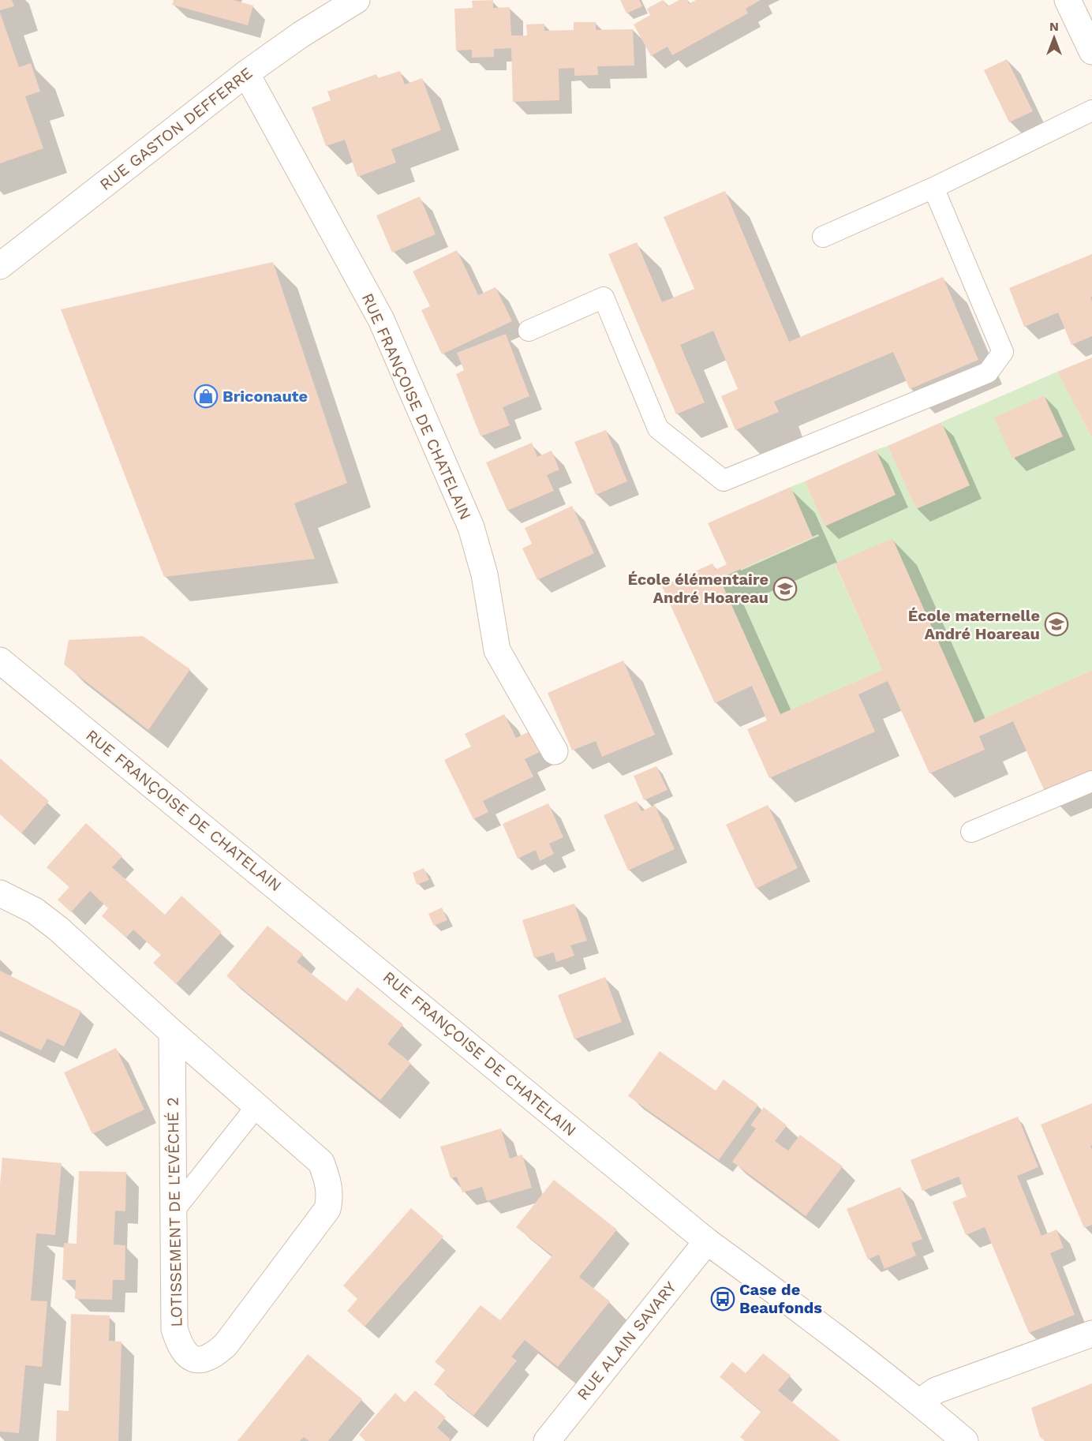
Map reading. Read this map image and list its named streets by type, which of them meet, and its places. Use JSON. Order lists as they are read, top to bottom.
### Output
{
  "streets": {
    "street": [
      "RUE GASTON DEFFERRE",
      "RUE FRANÇOISE DE CHATELAIN",
      "LOTISSEMENT DE L'EVÊCHÉ 2",
      "RUE ALAIN SAVARY"
    ]
  },
  "crossings": [
    ["RUE GASTON DEFFERRE", "RUE FRANÇOISE DE CHATELAIN"],
    ["RUE FRANÇOISE DE CHATELAIN", "RUE ALAIN SAVARY"]
  ],
  "places": {
    "shop": ["Briconaute"],
    "school or university": ["École élémentaire André Hoareau", "École maternelle André Hoareau"],
    "bus stop": ["Case de Beaufonds"]
  },
  "north": "top"
}
